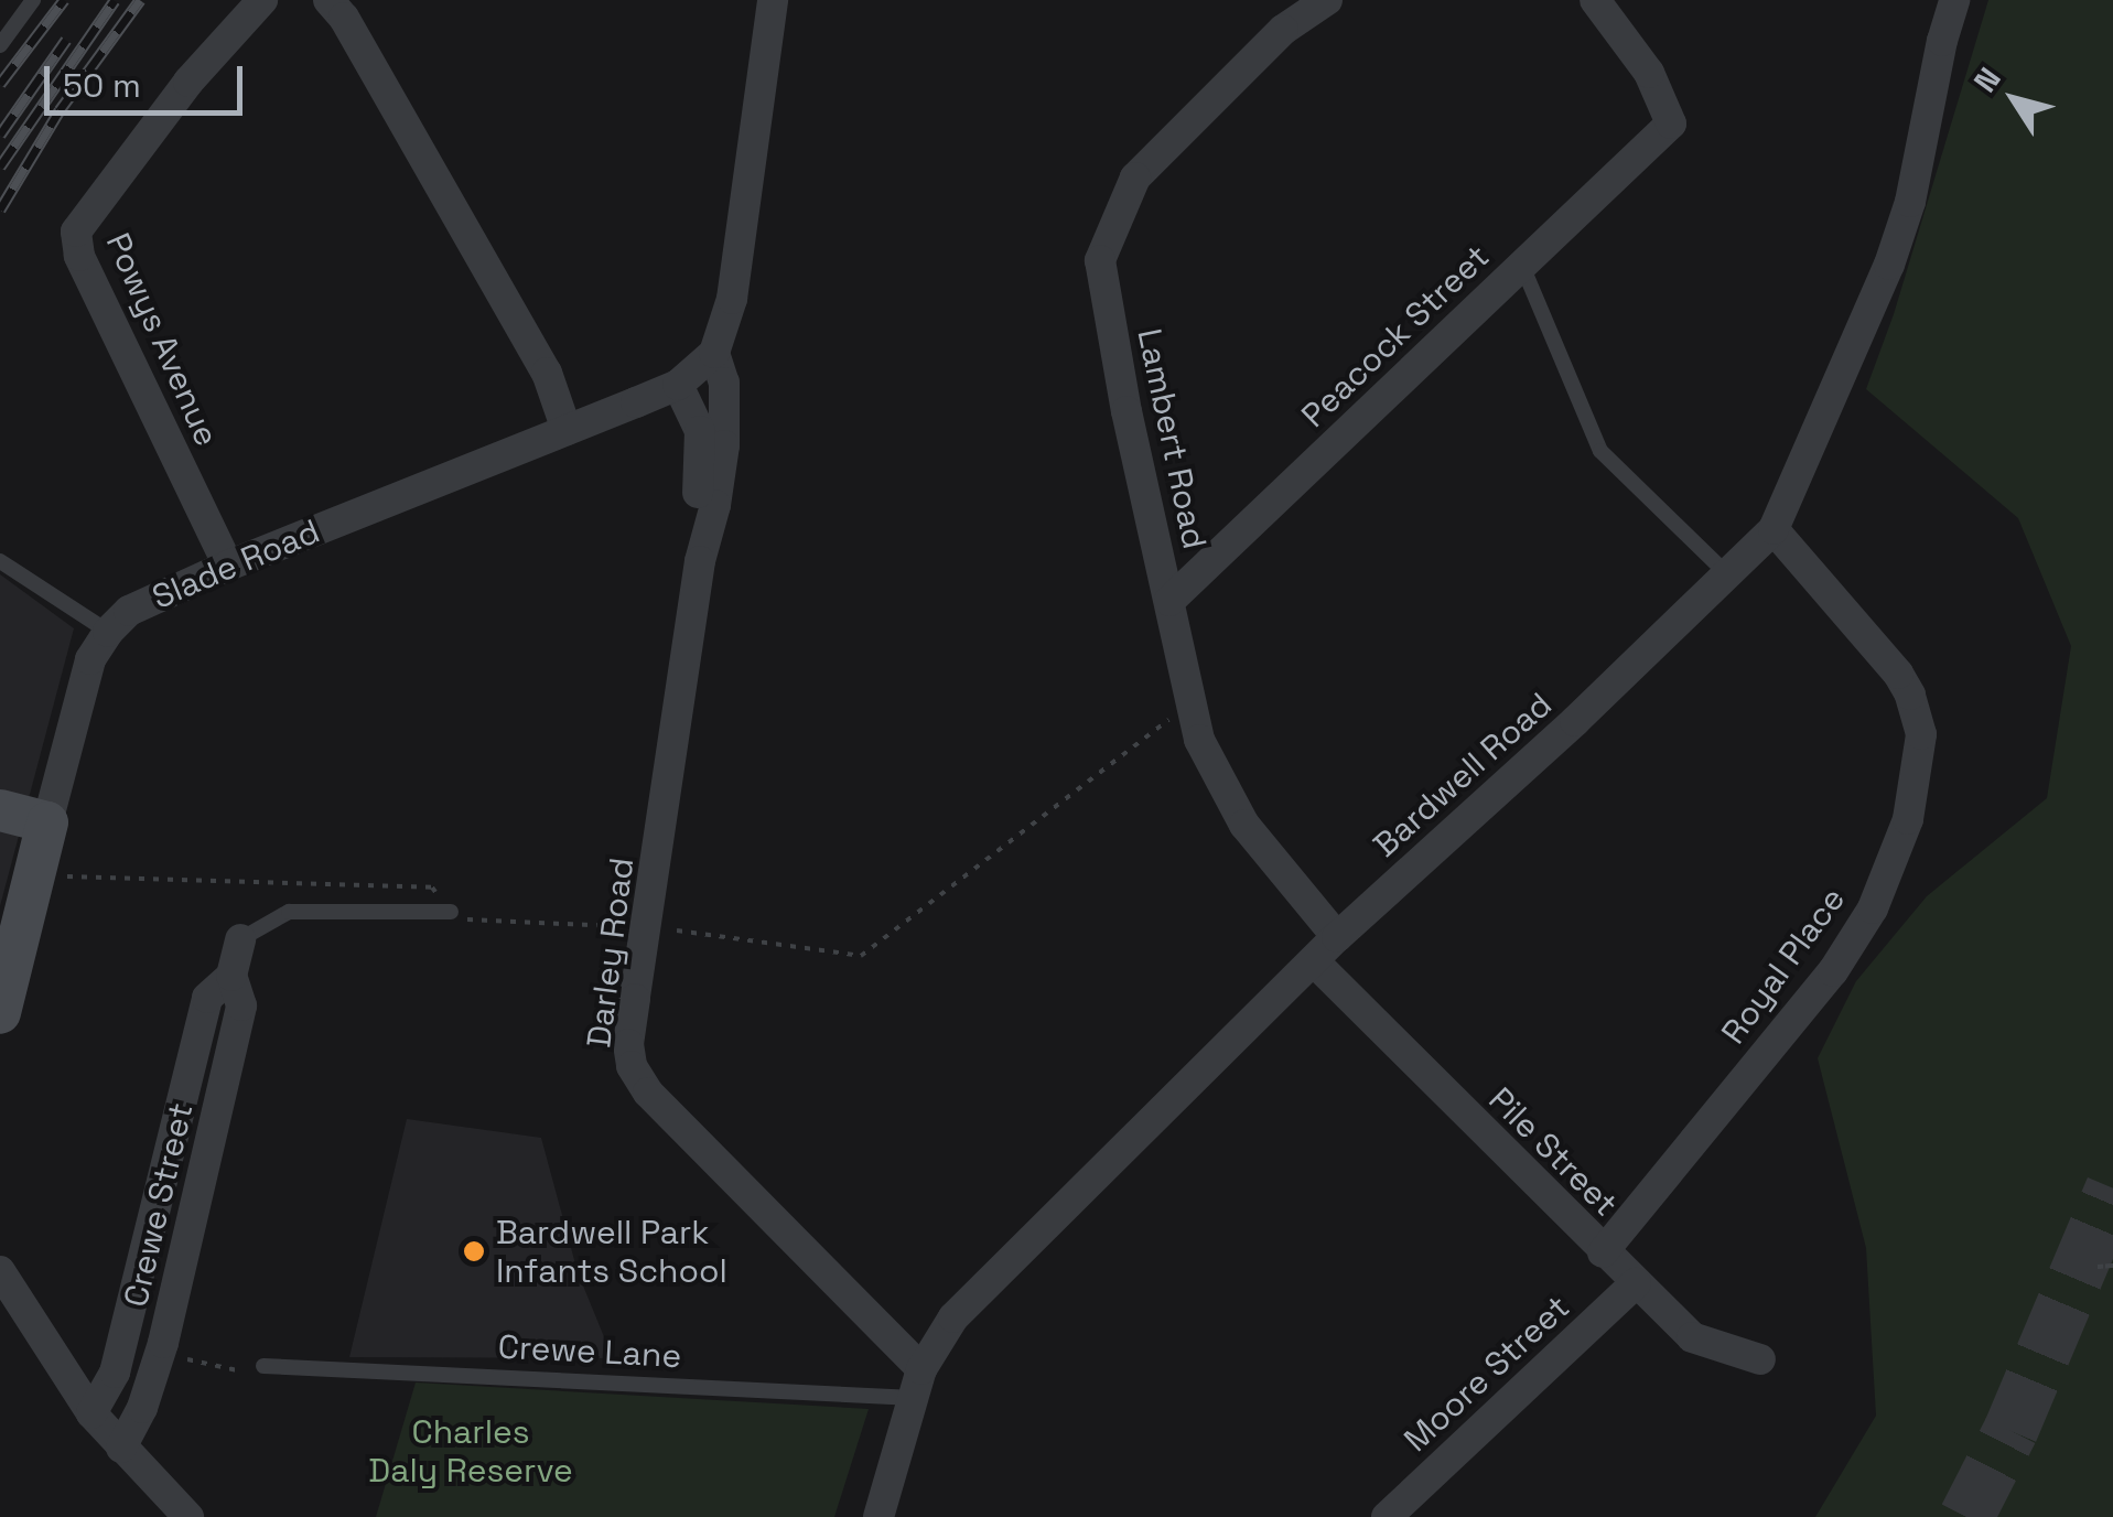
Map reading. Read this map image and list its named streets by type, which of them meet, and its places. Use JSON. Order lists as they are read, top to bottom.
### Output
{
  "streets": {
    "main road": ["Slade Road"],
    "street": [
      "Peacock Street",
      "Powys Avenue",
      "Lambert Road",
      "Bardwell Road",
      "Darley Road",
      "Royal Place",
      "Pile Street",
      "Crewe Street",
      "Moore Street"
    ],
    "lane": ["Crewe Lane"]
  },
  "crossings": [
    ["Peacock Street", "Lambert Road"],
    ["Powys Avenue", "Slade Road"],
    ["Lambert Road", "Bardwell Road"],
    ["Slade Road", "Darley Road"],
    ["Bardwell Road", "Darley Road"],
    ["Bardwell Road", "Royal Place"],
    ["Bardwell Road", "Pile Street"],
    ["Bardwell Road", "Crewe Lane"],
    ["Darley Road", "Crewe Lane"],
    ["Royal Place", "Pile Street"],
    ["Pile Street", "Moore Street"]
  ],
  "parks": ["Charles Daly Reserve"],
  "places": ["Bardwell Park Infants School"],
  "scale_bar": "50 m",
  "north": "top left"
}
